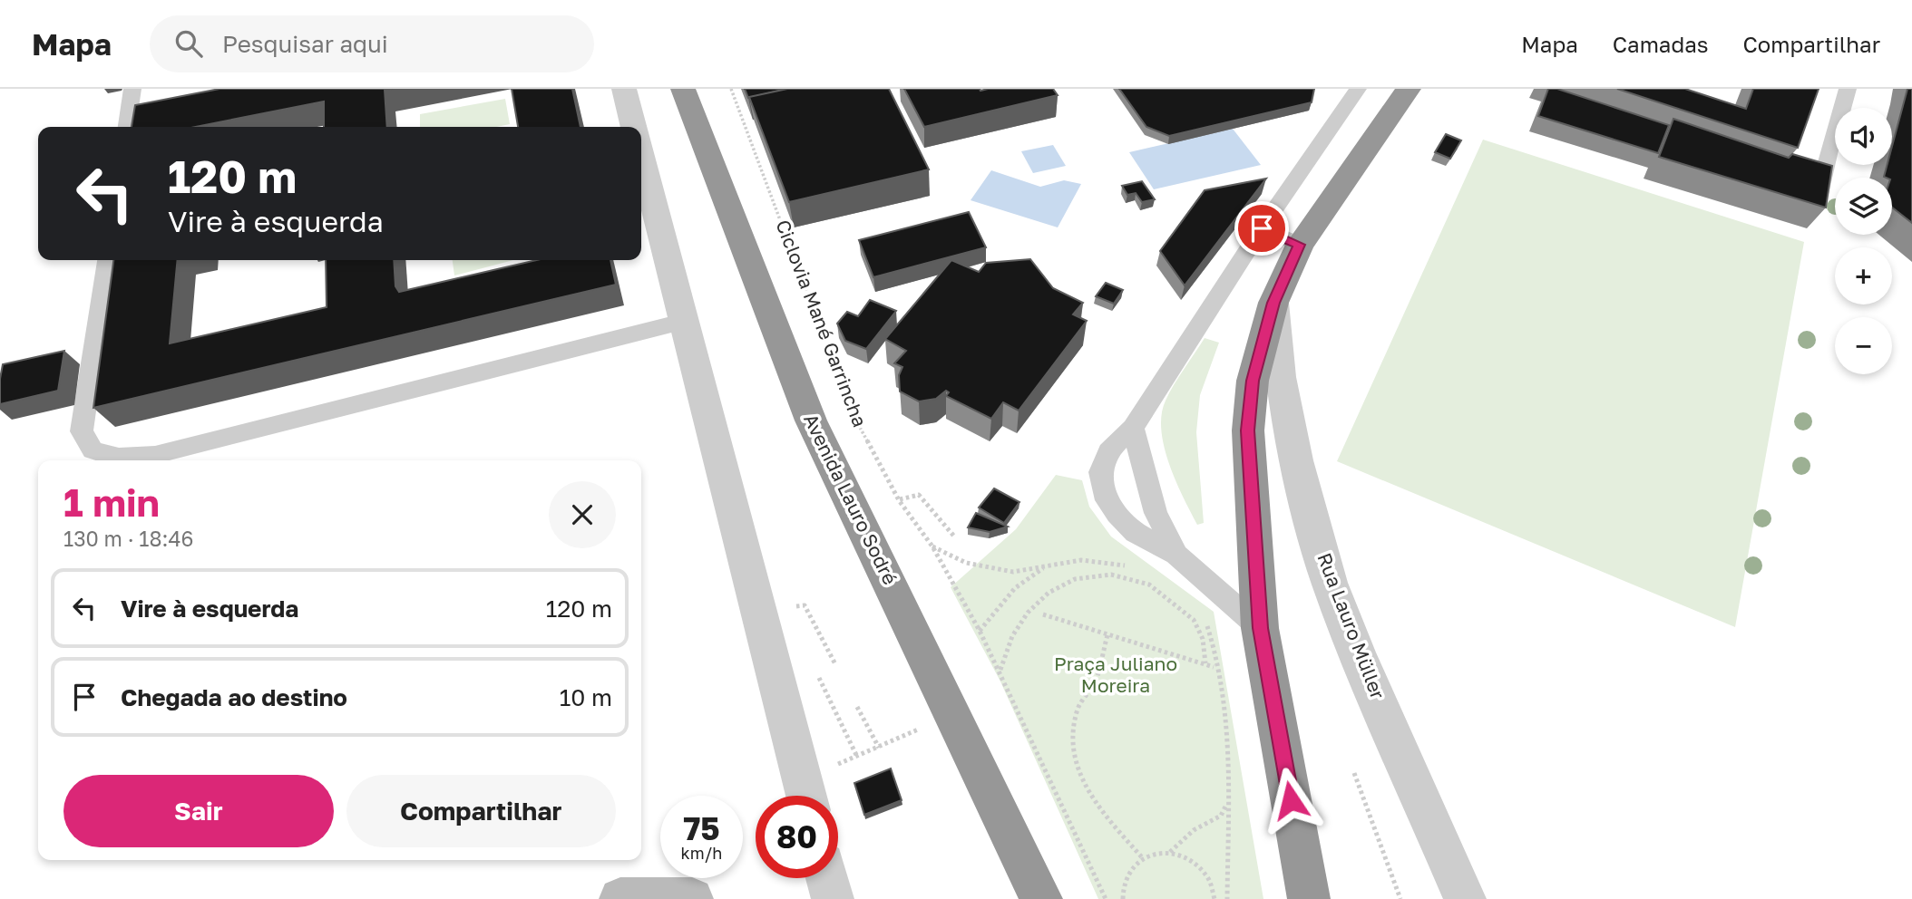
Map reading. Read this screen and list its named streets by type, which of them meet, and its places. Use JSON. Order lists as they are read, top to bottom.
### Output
{
  "streets": {
    "highway": ["Avenida Lauro Sodré"],
    "street": ["Rua Lauro Müller"],
    "path": ["Ciclovia Mané Garrincha"]
  },
  "parks": ["Praça Juliano Moreira"],
  "page": {
    "header": "Mapa",
    "search": "Pesquisar aqui",
    "nav": ["Mapa", "Camadas", "Compartilhar"],
    "map_buttons": ["+", "−"],
    "turn": ["120 m", "Vire à esquerda"],
    "heading": ["1 min", "130 m · 18:46"],
    "list": [
      {
        "name": "Vire à esquerda",
        "value": "120 m"
      },
      {
        "name": "Chegada ao destino",
        "value": "10 m"
      }
    ],
    "buttons": ["Sair", "Compartilhar"],
    "speed": "75 km/h",
    "limit": "80"
  }
}
